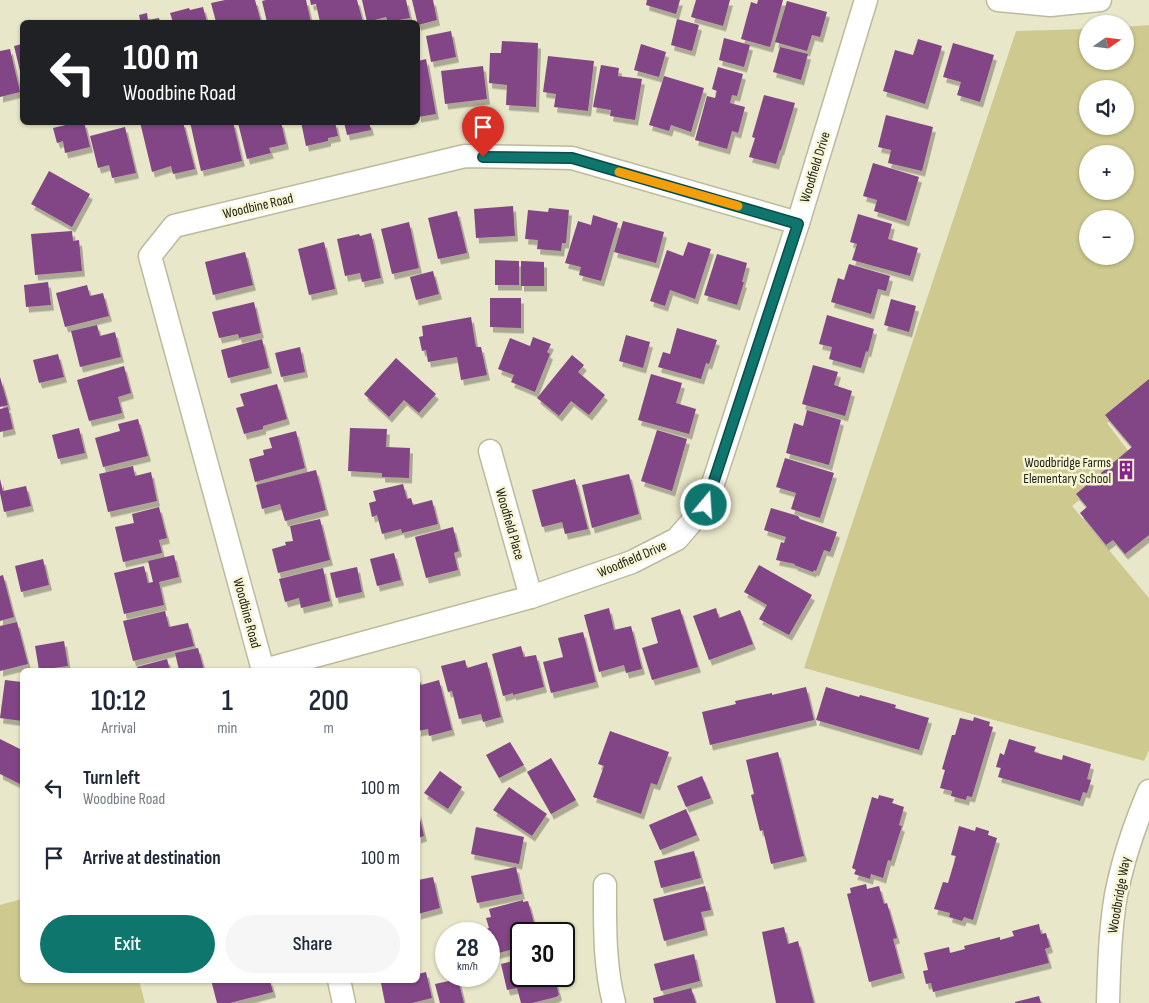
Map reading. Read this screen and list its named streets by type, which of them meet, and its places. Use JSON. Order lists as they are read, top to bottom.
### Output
{
  "streets": {
    "street": [
      "Woodfield Drive",
      "Woodbine Road",
      "Woodfield Place",
      "Woodbridge Way"
    ]
  },
  "crossings": [
    ["Woodfield Drive", "Woodbine Road"],
    ["Woodfield Drive", "Woodfield Place"]
  ],
  "places": {
    "building": ["Woodbridge Farms Elementary School"]
  },
  "north": "right",
  "page": {
    "map_buttons": ["+", "−"],
    "turn": ["100 m", "Woodbine Road"],
    "eta": [
      "10:12",
      "Arrival",
      "1",
      "min",
      "200",
      "m"
    ],
    "list": [
      {
        "name": "Turn left",
        "note": "Woodbine Road",
        "value": "100 m"
      },
      {
        "name": "Arrive at destination",
        "value": "100 m"
      }
    ],
    "buttons": ["Exit", "Share"],
    "speed": "28 km/h",
    "limit": "30"
  }
}
